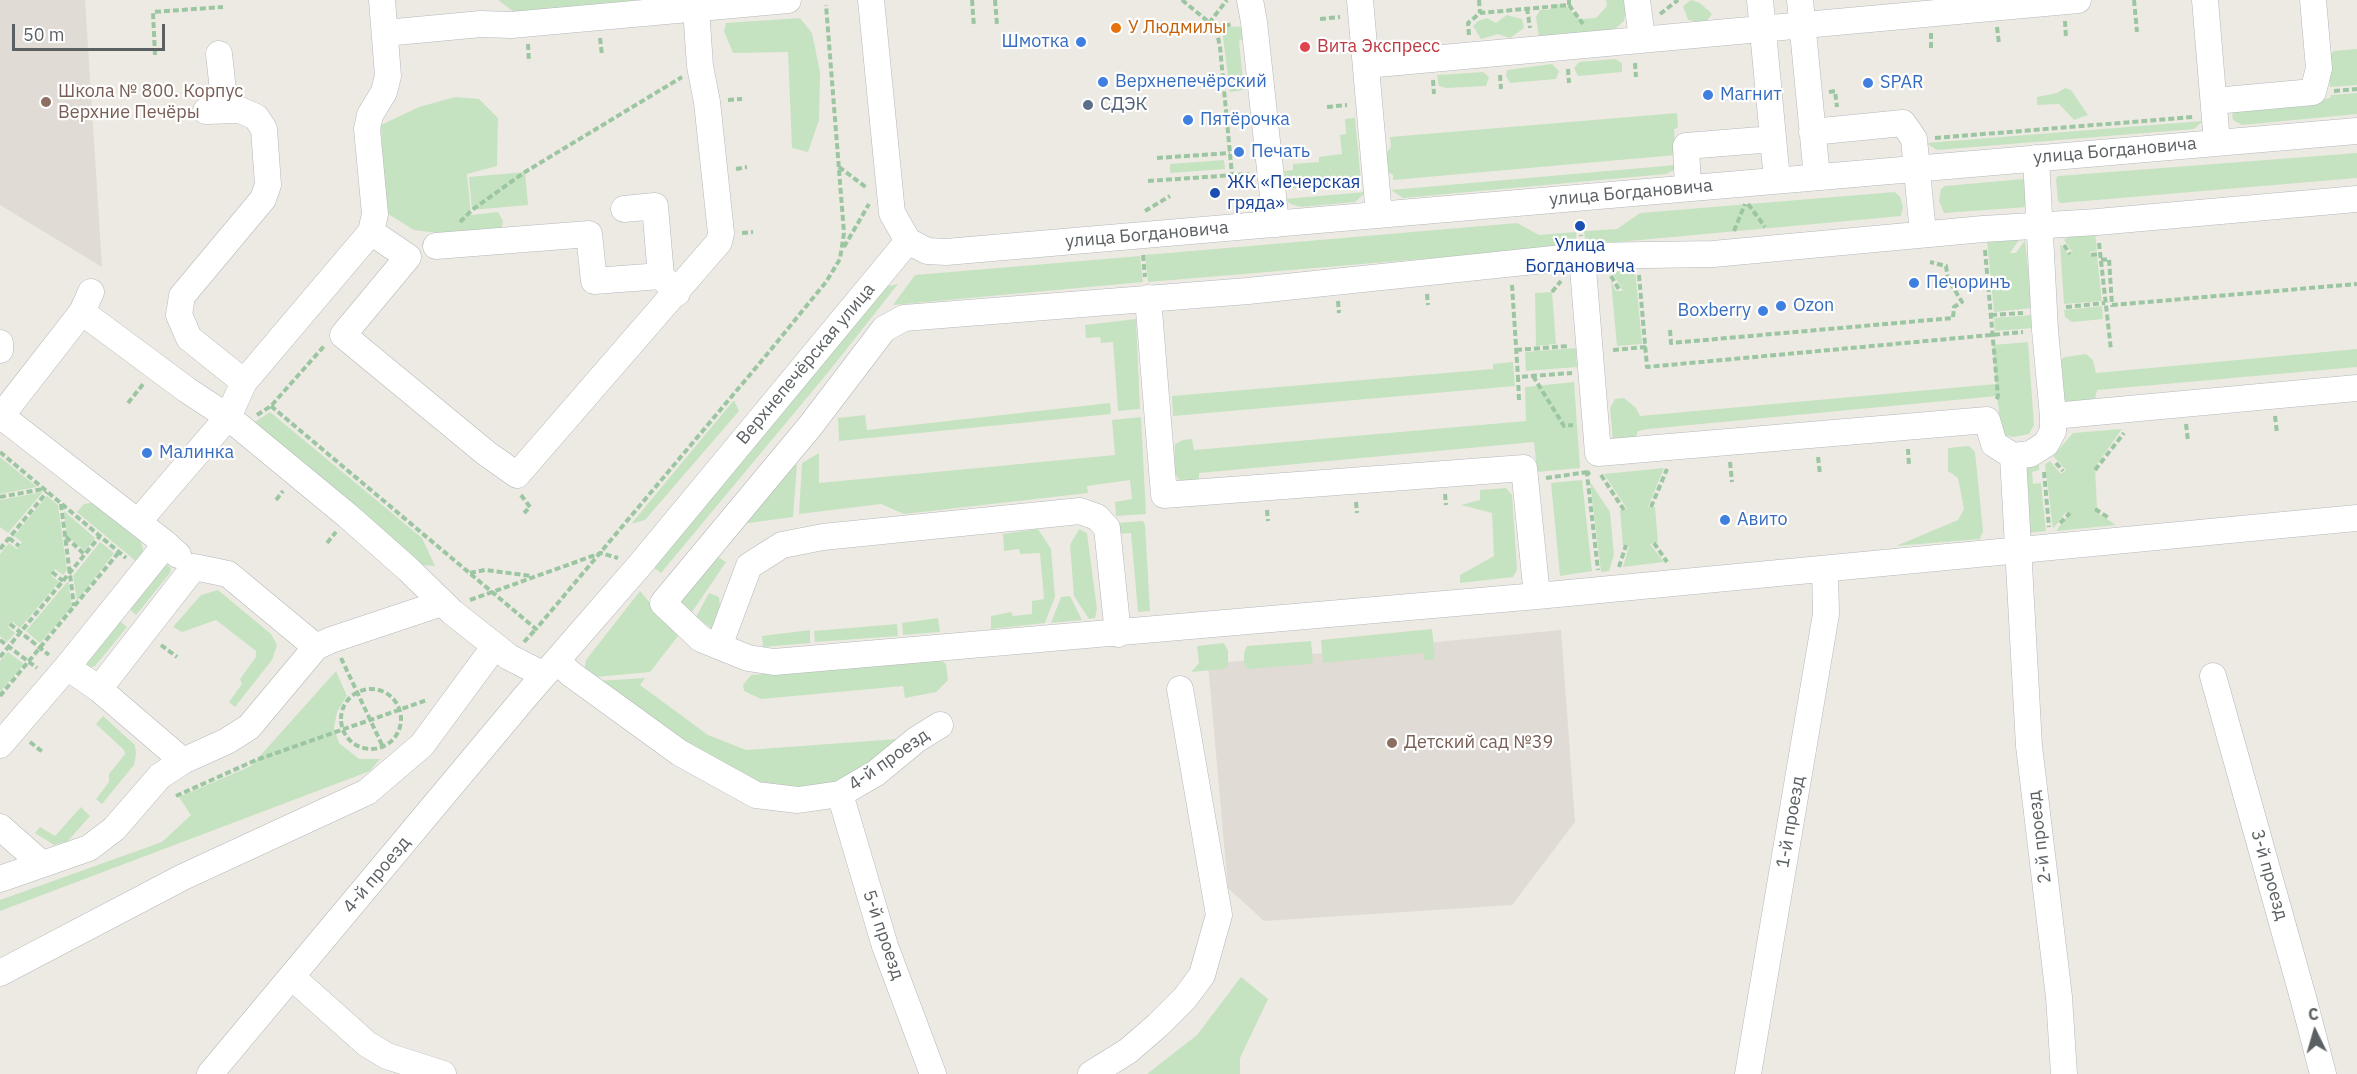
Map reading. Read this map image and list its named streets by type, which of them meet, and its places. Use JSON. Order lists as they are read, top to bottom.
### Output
{
  "streets": {
    "street": [
      "улица Богдановича",
      "Верхнепечёрская улица",
      "4-й проезд",
      "1-й проезд",
      "2-й проезд",
      "3-й проезд",
      "5-й проезд"
    ]
  },
  "crossings": [
    ["улица Богдановича", "Верхнепечёрская улица"],
    ["Верхнепечёрская улица", "4-й проезд"],
    ["4-й проезд", "5-й проезд"]
  ],
  "places": [
    "У Людмилы",
    "Шмотка",
    "Вита Экспресс",
    "Верхнепечёрский",
    "SPAR",
    "Магнит",
    "Школа № 800. Корпус Верхние Печёры",
    "СДЭК",
    "Пятёрочка",
    "Печать",
    "ЖК «Печерская гряда»",
    "Улица Богдановича",
    "Печоринъ",
    "Ozon",
    "Boxberry",
    "Малинка",
    "Авито",
    "Детский сад №39"
  ],
  "scale_bar": "50 m",
  "north": "top"
}
